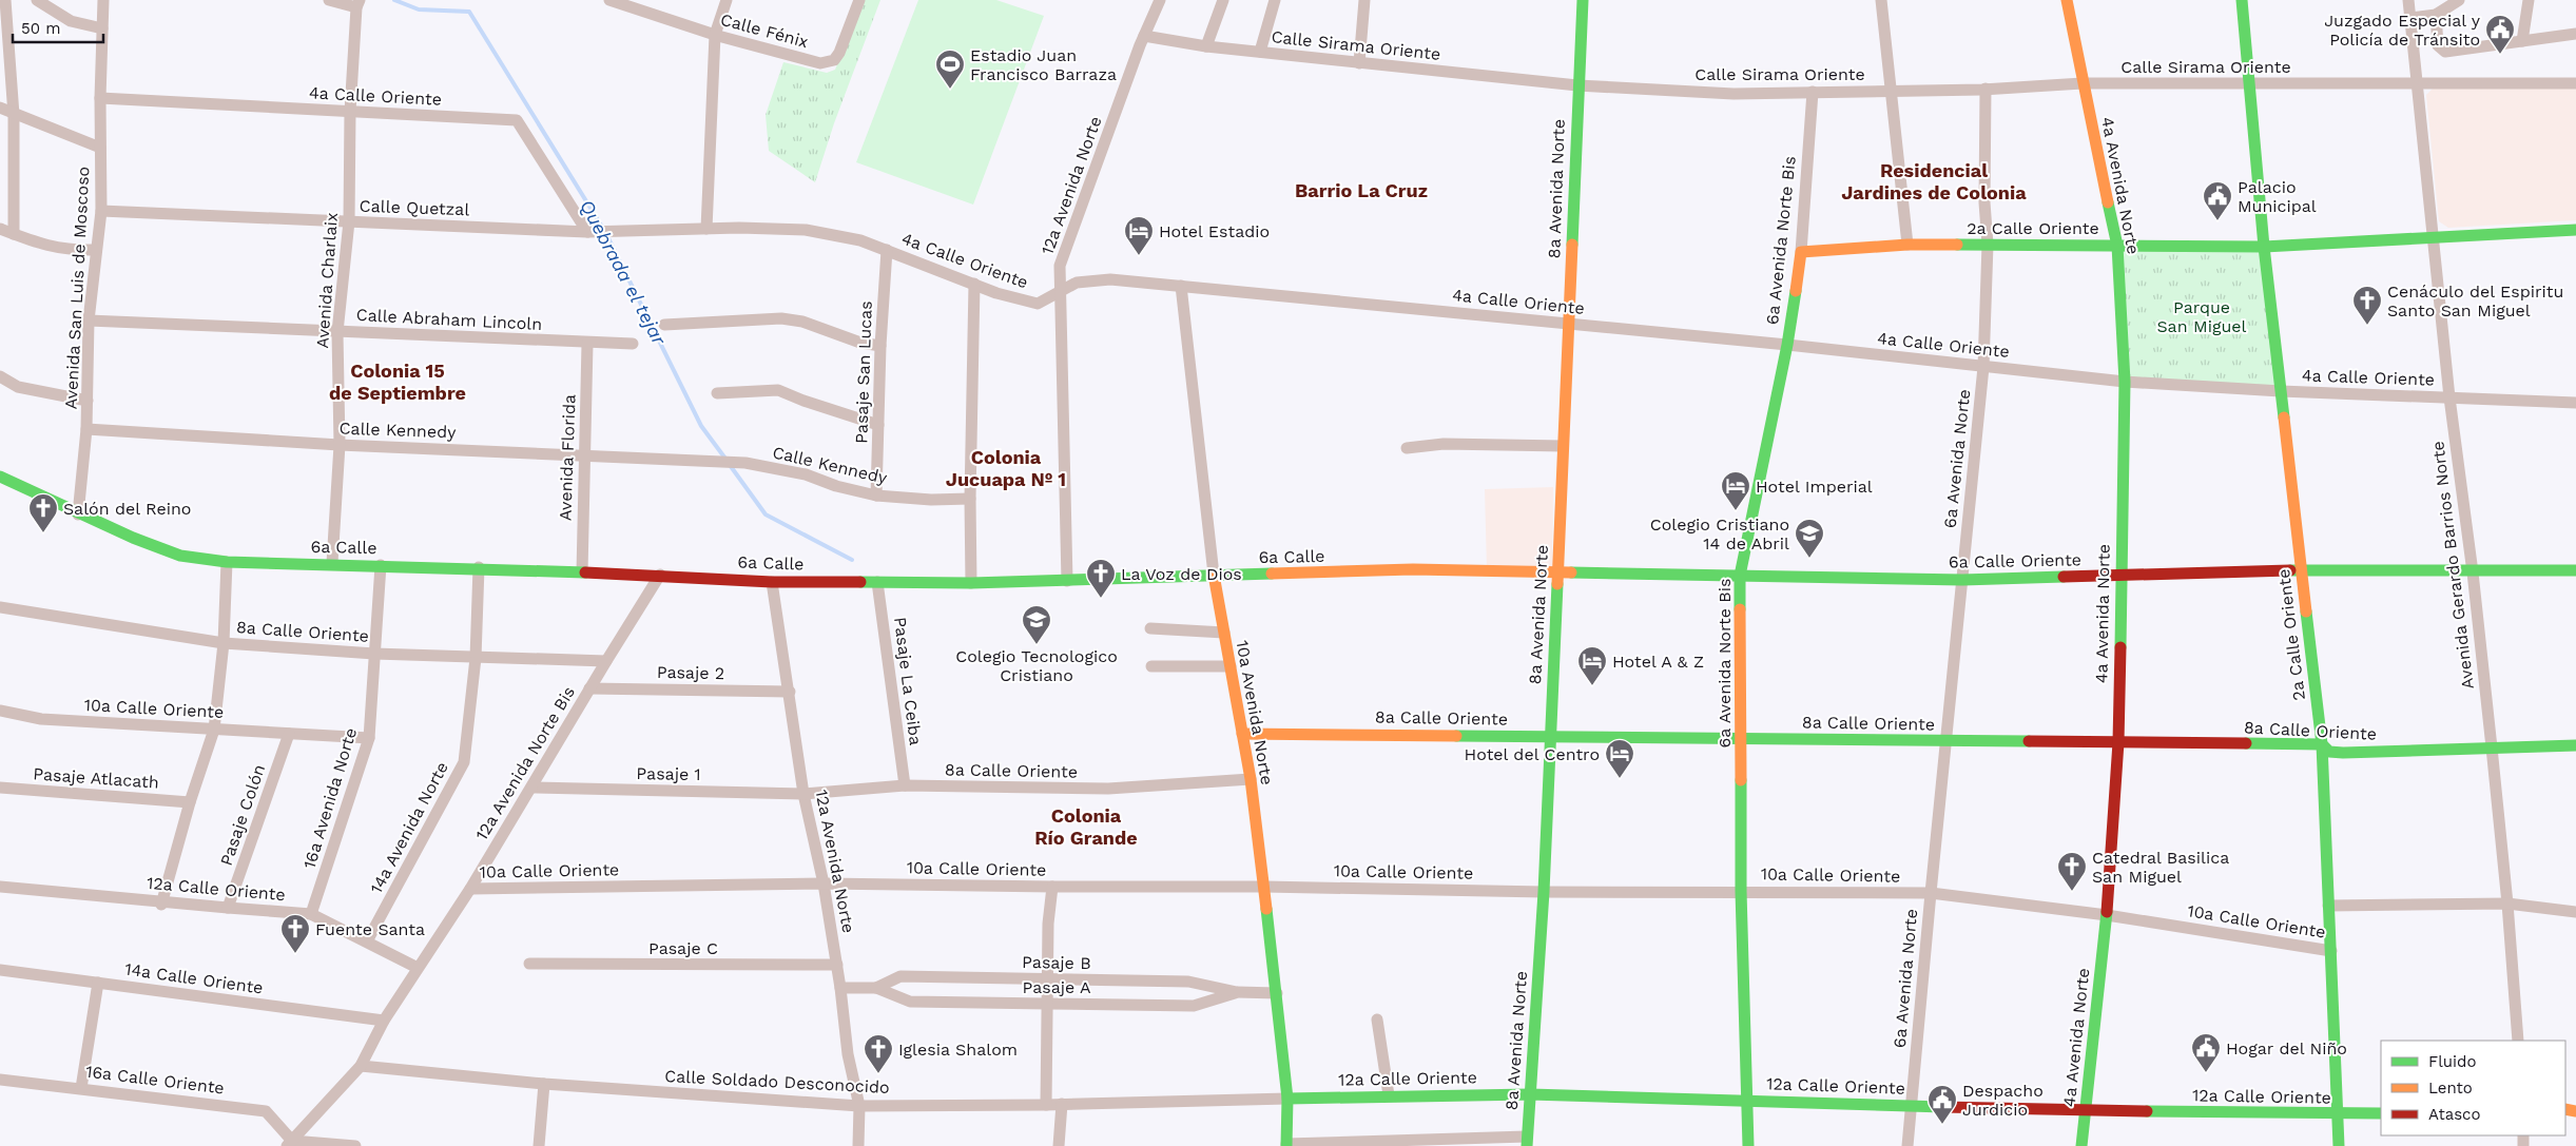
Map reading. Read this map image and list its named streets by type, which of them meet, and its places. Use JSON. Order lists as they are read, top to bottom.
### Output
{
  "streets": {
    "street": [
      "Calle Fénix",
      "Calle Sirama Oriente",
      "4a Calle Oriente",
      "12a Avenida Norte",
      "4a Avenida Norte",
      "8a Avenida Norte",
      "Calle Quetzal",
      "2a Calle Oriente",
      "6a Avenida Norte Bis",
      "Avenida Charlaix",
      "Avenida San Luis de Moscoso",
      "Calle Abraham Lincoln",
      "Pasaje San Lucas",
      "Calle Kennedy",
      "Avenida Florida",
      "6a Avenida Norte",
      "6a Calle",
      "6a Calle Oriente",
      "Avenida Gerardo Barrios Norte",
      "8a Calle Oriente",
      "Pasaje 2",
      "Pasaje La Ceiba",
      "10a Calle Oriente",
      "10a Avenida Norte",
      "12a Avenida Norte Bis",
      "Pasaje 1",
      "Pasaje Atlacath",
      "16a Avenida Norte",
      "Pasaje Colón",
      "14a Avenida Norte",
      "12a Calle Oriente",
      "Pasaje C",
      "Pasaje B",
      "14a Calle Oriente",
      "Pasaje A",
      "16a Calle Oriente",
      "Calle Soldado Desconocido"
    ]
  },
  "crossings": [
    ["Calle Sirama Oriente", "12a Avenida Norte"],
    ["Calle Sirama Oriente", "4a Avenida Norte"],
    ["Calle Sirama Oriente", "8a Avenida Norte"],
    ["Calle Sirama Oriente", "2a Calle Oriente"],
    ["Calle Sirama Oriente", "6a Avenida Norte Bis"],
    ["Calle Sirama Oriente", "6a Avenida Norte"],
    ["Calle Sirama Oriente", "Avenida Gerardo Barrios Norte"],
    ["4a Calle Oriente", "12a Avenida Norte"],
    ["4a Calle Oriente", "4a Avenida Norte"],
    ["4a Calle Oriente", "8a Avenida Norte"],
    ["4a Calle Oriente", "Calle Quetzal"],
    ["4a Calle Oriente", "2a Calle Oriente"],
    ["4a Calle Oriente", "6a Avenida Norte Bis"],
    ["4a Calle Oriente", "Avenida Charlaix"],
    ["4a Calle Oriente", "Avenida San Luis de Moscoso"],
    ["4a Calle Oriente", "Pasaje San Lucas"],
    ["4a Calle Oriente", "6a Avenida Norte"],
    ["4a Calle Oriente", "Avenida Gerardo Barrios Norte"],
    ["4a Calle Oriente", "10a Avenida Norte"],
    ["12a Avenida Norte", "6a Calle"],
    ["12a Avenida Norte", "8a Calle Oriente"],
    ["12a Avenida Norte", "Pasaje 2"],
    ["12a Avenida Norte", "10a Calle Oriente"],
    ["12a Avenida Norte", "Pasaje 1"],
    ["12a Avenida Norte", "Pasaje C"],
    ["12a Avenida Norte", "Calle Soldado Desconocido"],
    ["4a Avenida Norte", "2a Calle Oriente"],
    ["4a Avenida Norte", "6a Calle Oriente"],
    ["4a Avenida Norte", "8a Calle Oriente"],
    ["4a Avenida Norte", "10a Calle Oriente"],
    ["4a Avenida Norte", "12a Calle Oriente"],
    ["8a Avenida Norte", "6a Calle"],
    ["8a Avenida Norte", "6a Calle Oriente"],
    ["8a Avenida Norte", "8a Calle Oriente"],
    ["8a Avenida Norte", "10a Calle Oriente"],
    ["8a Avenida Norte", "12a Calle Oriente"],
    ["Calle Quetzal", "Avenida Charlaix"],
    ["Calle Quetzal", "Avenida San Luis de Moscoso"],
    ["2a Calle Oriente", "6a Avenida Norte Bis"],
    ["2a Calle Oriente", "6a Avenida Norte"],
    ["2a Calle Oriente", "6a Calle Oriente"],
    ["2a Calle Oriente", "Avenida Gerardo Barrios Norte"],
    ["2a Calle Oriente", "8a Calle Oriente"],
    ["2a Calle Oriente", "10a Calle Oriente"],
    ["2a Calle Oriente", "12a Calle Oriente"],
    ["6a Avenida Norte Bis", "6a Calle Oriente"],
    ["6a Avenida Norte Bis", "8a Calle Oriente"],
    ["6a Avenida Norte Bis", "10a Calle Oriente"],
    ["6a Avenida Norte Bis", "12a Calle Oriente"],
    ["Avenida Charlaix", "Calle Abraham Lincoln"],
    ["Avenida Charlaix", "Calle Kennedy"],
    ["Avenida Charlaix", "6a Calle"],
    ["Avenida San Luis de Moscoso", "Calle Abraham Lincoln"],
    ["Avenida San Luis de Moscoso", "Calle Kennedy"],
    ["Avenida San Luis de Moscoso", "6a Calle"],
    ["Calle Abraham Lincoln", "Avenida Florida"],
    ["Pasaje San Lucas", "Calle Kennedy"],
    ["Calle Kennedy", "Avenida Florida"],
    ["Avenida Florida", "6a Calle"],
    ["6a Avenida Norte", "6a Calle Oriente"],
    ["6a Avenida Norte", "8a Calle Oriente"],
    ["6a Avenida Norte", "10a Calle Oriente"],
    ["6a Avenida Norte", "12a Calle Oriente"],
    ["6a Calle", "6a Calle Oriente"],
    ["6a Calle", "Pasaje La Ceiba"],
    ["6a Calle", "10a Avenida Norte"],
    ["6a Calle", "12a Avenida Norte Bis"],
    ["6a Calle", "16a Avenida Norte"],
    ["6a Calle", "14a Avenida Norte"],
    ["6a Calle Oriente", "Avenida Gerardo Barrios Norte"],
    ["Avenida Gerardo Barrios Norte", "8a Calle Oriente"],
    ["Avenida Gerardo Barrios Norte", "10a Calle Oriente"],
    ["8a Calle Oriente", "Pasaje La Ceiba"],
    ["8a Calle Oriente", "10a Avenida Norte"],
    ["8a Calle Oriente", "12a Avenida Norte Bis"],
    ["8a Calle Oriente", "Pasaje 1"],
    ["8a Calle Oriente", "16a Avenida Norte"],
    ["8a Calle Oriente", "14a Avenida Norte"],
    ["Pasaje 2", "12a Avenida Norte Bis"],
    ["10a Calle Oriente", "10a Avenida Norte"],
    ["10a Calle Oriente", "12a Avenida Norte Bis"],
    ["10a Calle Oriente", "16a Avenida Norte"],
    ["10a Calle Oriente", "Pasaje Colón"],
    ["10a Avenida Norte", "12a Calle Oriente"],
    ["10a Avenida Norte", "Calle Soldado Desconocido"],
    ["12a Avenida Norte Bis", "Pasaje 1"],
    ["12a Avenida Norte Bis", "12a Calle Oriente"],
    ["12a Avenida Norte Bis", "14a Calle Oriente"],
    ["12a Avenida Norte Bis", "16a Calle Oriente"],
    ["12a Avenida Norte Bis", "Calle Soldado Desconocido"],
    ["16a Avenida Norte", "12a Calle Oriente"],
    ["Pasaje Colón", "12a Calle Oriente"],
    ["14a Avenida Norte", "12a Calle Oriente"],
    ["12a Calle Oriente", "Calle Soldado Desconocido"],
    ["Pasaje B", "Pasaje A"]
  ],
  "districts": [
    "Residencial Jardines de Colonia",
    "Barrio La Cruz",
    "Colonia 15 de Septiembre",
    "Colonia Jucuapa Nº 1",
    "Colonia Río Grande"
  ],
  "water": ["Quebrada el tejar"],
  "parks": ["Parque San Miguel"],
  "places": {
    "public building": [
      "Juzgado Especial y Policía de Tránsito",
      "Palacio Municipal",
      "Hogar del Niño",
      "Despacho Jurdicio"
    ],
    "sports": ["Estadio Juan Francisco Barraza"],
    "hotel": [
      "Hotel Estadio",
      "Hotel Imperial",
      "Hotel A & Z",
      "Hotel del Centro"
    ],
    "church": [
      "Cenáculo del Espiritu Santo San Miguel",
      "Salón del Reino",
      "La Voz de Dios",
      "Catedral Basilica San Miguel",
      "Fuente Santa",
      "Iglesia Shalom"
    ],
    "school or university": ["Colegio Cristiano 14 de Abril", "Colegio Tecnologico Cristiano"]
  },
  "legend": ["Fluido", "Lento", "Atasco"],
  "scale_bar": "50 m"
}
